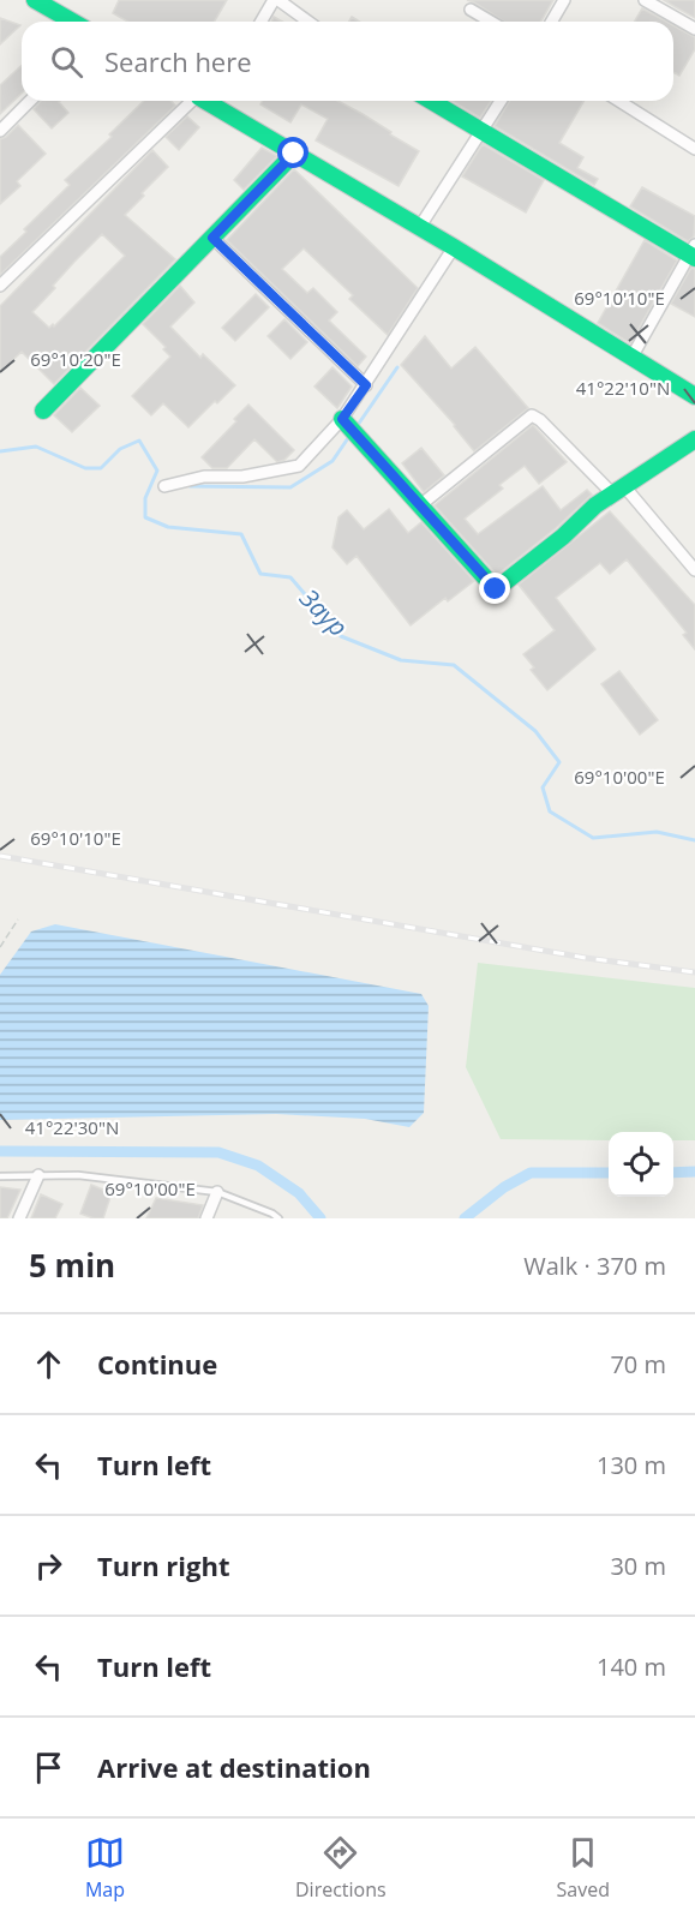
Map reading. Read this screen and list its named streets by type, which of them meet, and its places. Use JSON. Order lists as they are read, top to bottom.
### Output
{
  "water": ["Заур"],
  "page": {
    "search": "Search here",
    "heading": ["5 min", "Walk · 370 m"],
    "list": [
      ["Continue", "70 m"],
      ["Turn left", "130 m"],
      ["Turn right", "30 m"],
      ["Turn left", "140 m"],
      "Arrive at destination"
    ],
    "nav": ["Map", "Directions", "Saved"]
  },
  "coordinates": [
    "69°10'10\"E",
    "69°10'20\"E",
    "41°22'10\"N",
    "69°10'00\"E",
    "41°22'30\"N"
  ]
}
